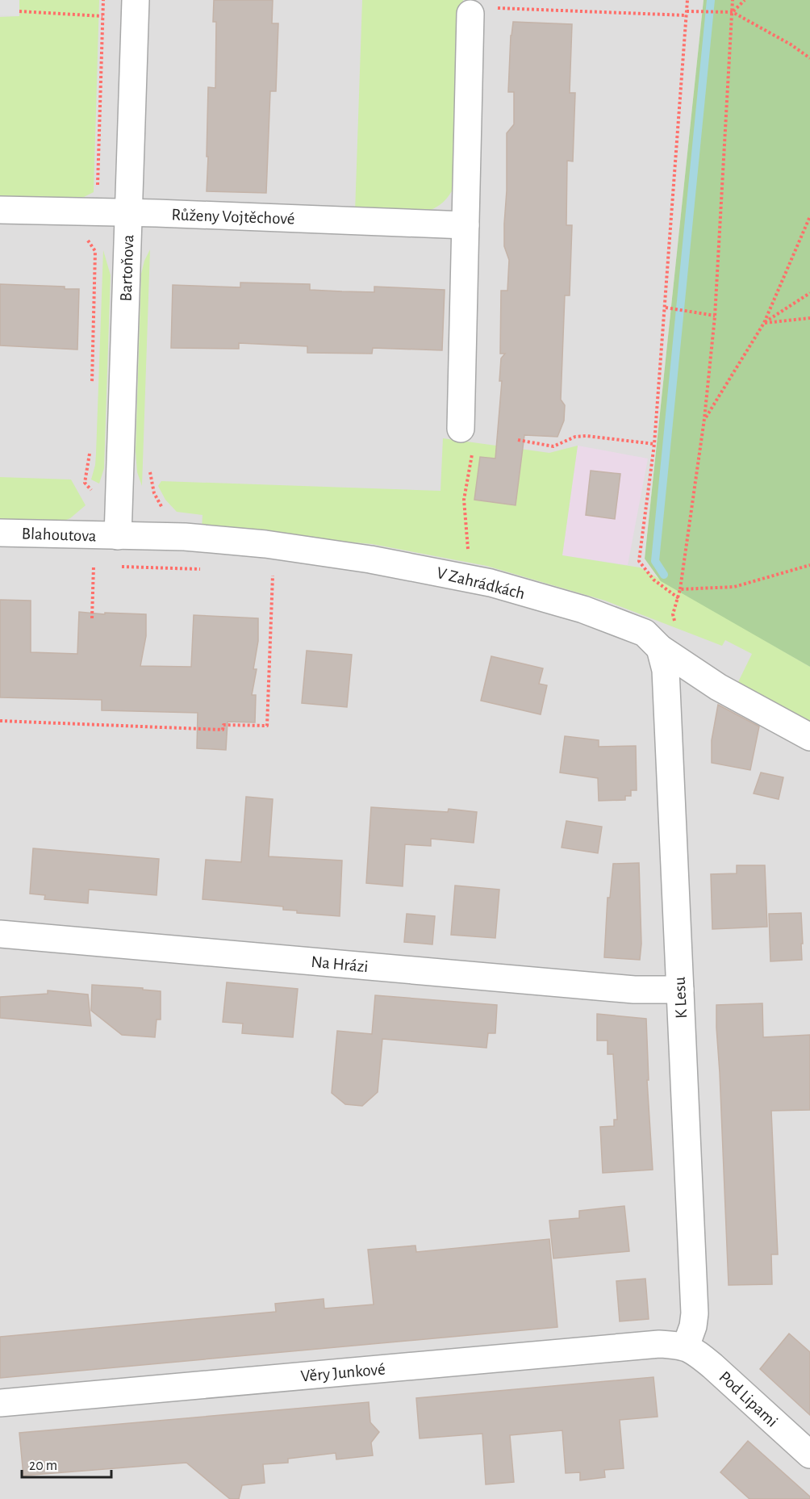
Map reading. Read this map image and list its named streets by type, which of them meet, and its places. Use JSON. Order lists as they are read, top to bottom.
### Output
{
  "streets": {
    "street": [
      "Růženy Vojtěchové",
      "Bartoňova",
      "Blahoutova",
      "V Zahrádkách",
      "Na Hrázi",
      "K Lesu",
      "Věry Junkové",
      "Pod Lipami"
    ]
  },
  "crossings": [
    ["Růženy Vojtěchové", "Bartoňova"],
    ["Bartoňova", "Blahoutova"],
    ["Bartoňova", "V Zahrádkách"],
    ["Blahoutova", "V Zahrádkách"],
    ["V Zahrádkách", "K Lesu"],
    ["Na Hrázi", "K Lesu"],
    ["K Lesu", "Věry Junkové"],
    ["K Lesu", "Pod Lipami"],
    ["Věry Junkové", "Pod Lipami"]
  ],
  "scale_bar": "20 m"
}
